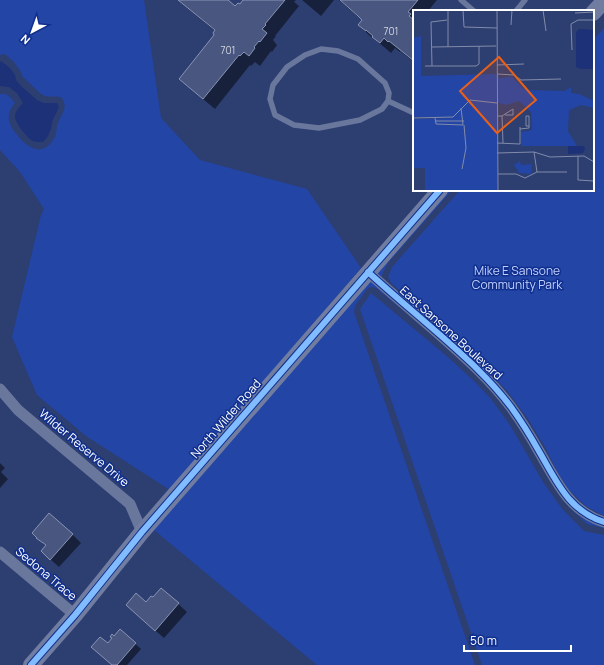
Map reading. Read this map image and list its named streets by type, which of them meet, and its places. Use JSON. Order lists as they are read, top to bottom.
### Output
{
  "streets": {
    "street": [
      "East Sansone Boulevard",
      "North Wilder Road",
      "Wilder Reserve Drive",
      "Sedona Trace"
    ]
  },
  "crossings": [
    ["East Sansone Boulevard", "North Wilder Road"],
    ["North Wilder Road", "Wilder Reserve Drive"],
    ["North Wilder Road", "Sedona Trace"]
  ],
  "parks": ["Mike E Sansone Community Park"],
  "house_numbers": ["701", "701"],
  "scale_bar": "50 m",
  "north": "bottom left"
}
